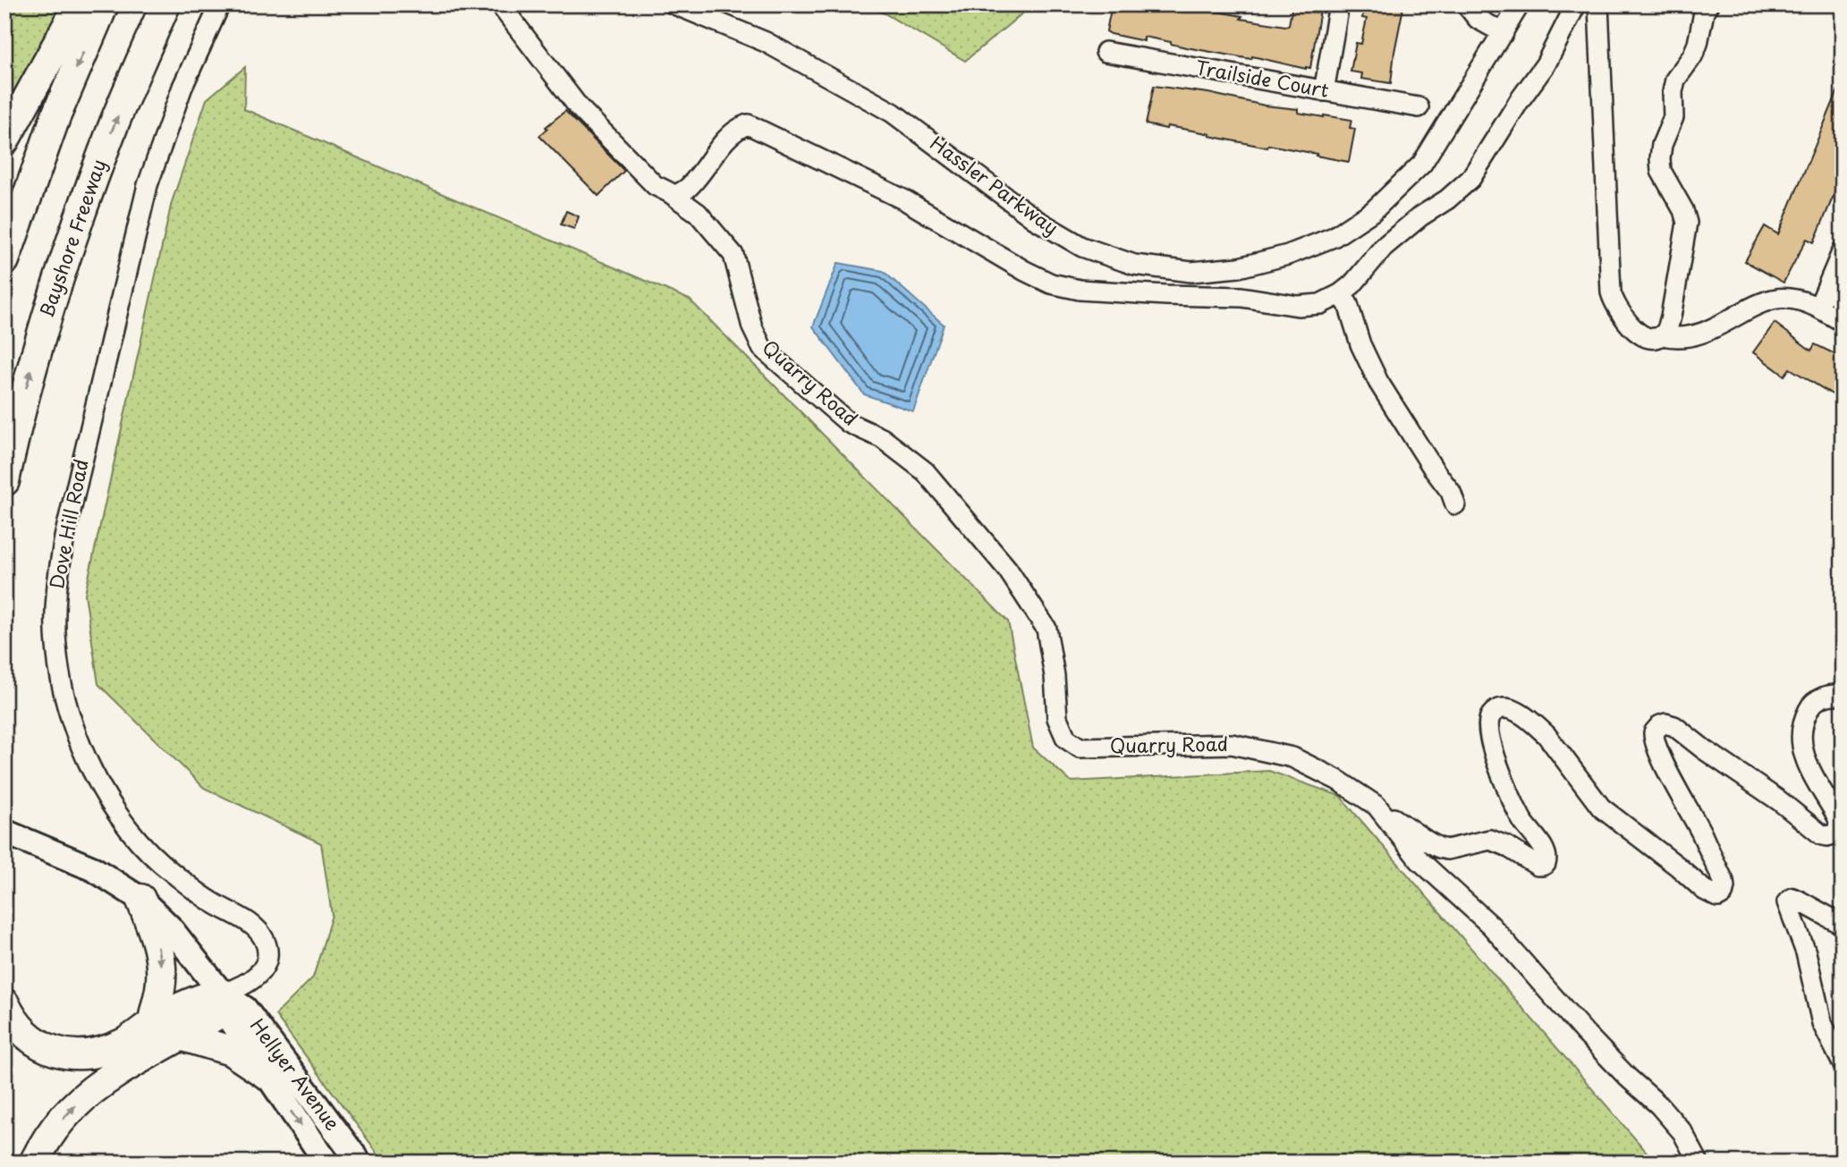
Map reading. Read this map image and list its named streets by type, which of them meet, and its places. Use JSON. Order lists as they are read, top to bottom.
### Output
{
  "streets": {
    "highway": ["Bayshore Freeway"],
    "main road": ["Hellyer Avenue"],
    "street": [
      "Trailside Court",
      "Hassler Parkway",
      "Quarry Road",
      "Dove Hill Road"
    ]
  },
  "crossings": [
    ["Dove Hill Road", "Hellyer Avenue"]
  ]
}
